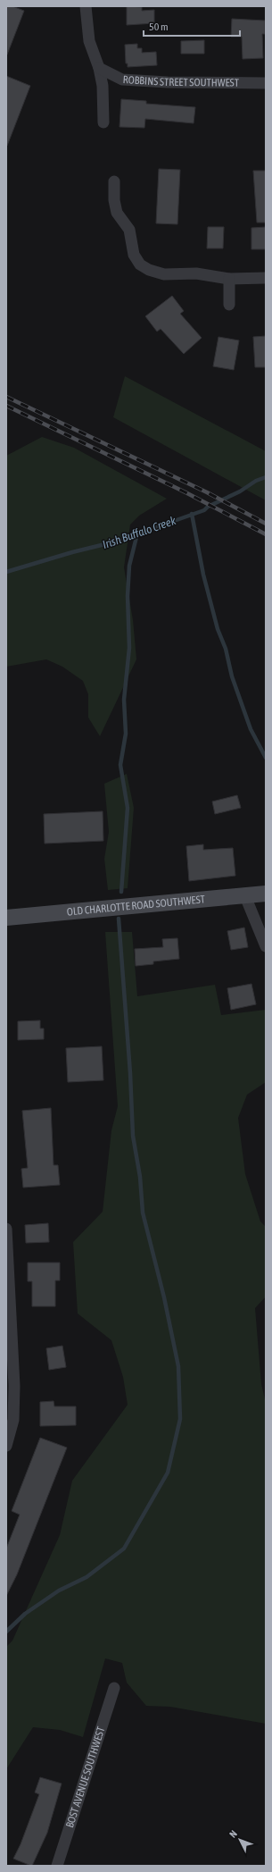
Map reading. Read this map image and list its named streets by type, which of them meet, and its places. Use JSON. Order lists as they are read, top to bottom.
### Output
{
  "streets": {
    "street": ["ROBBINS STREET SOUTHWEST", "OLD CHARLOTTE ROAD SOUTHWEST", "BOST AVENUE SOUTHWEST"]
  },
  "water": ["Irish Buffalo Creek"],
  "scale_bar": "50 m",
  "north": "top left"
}
